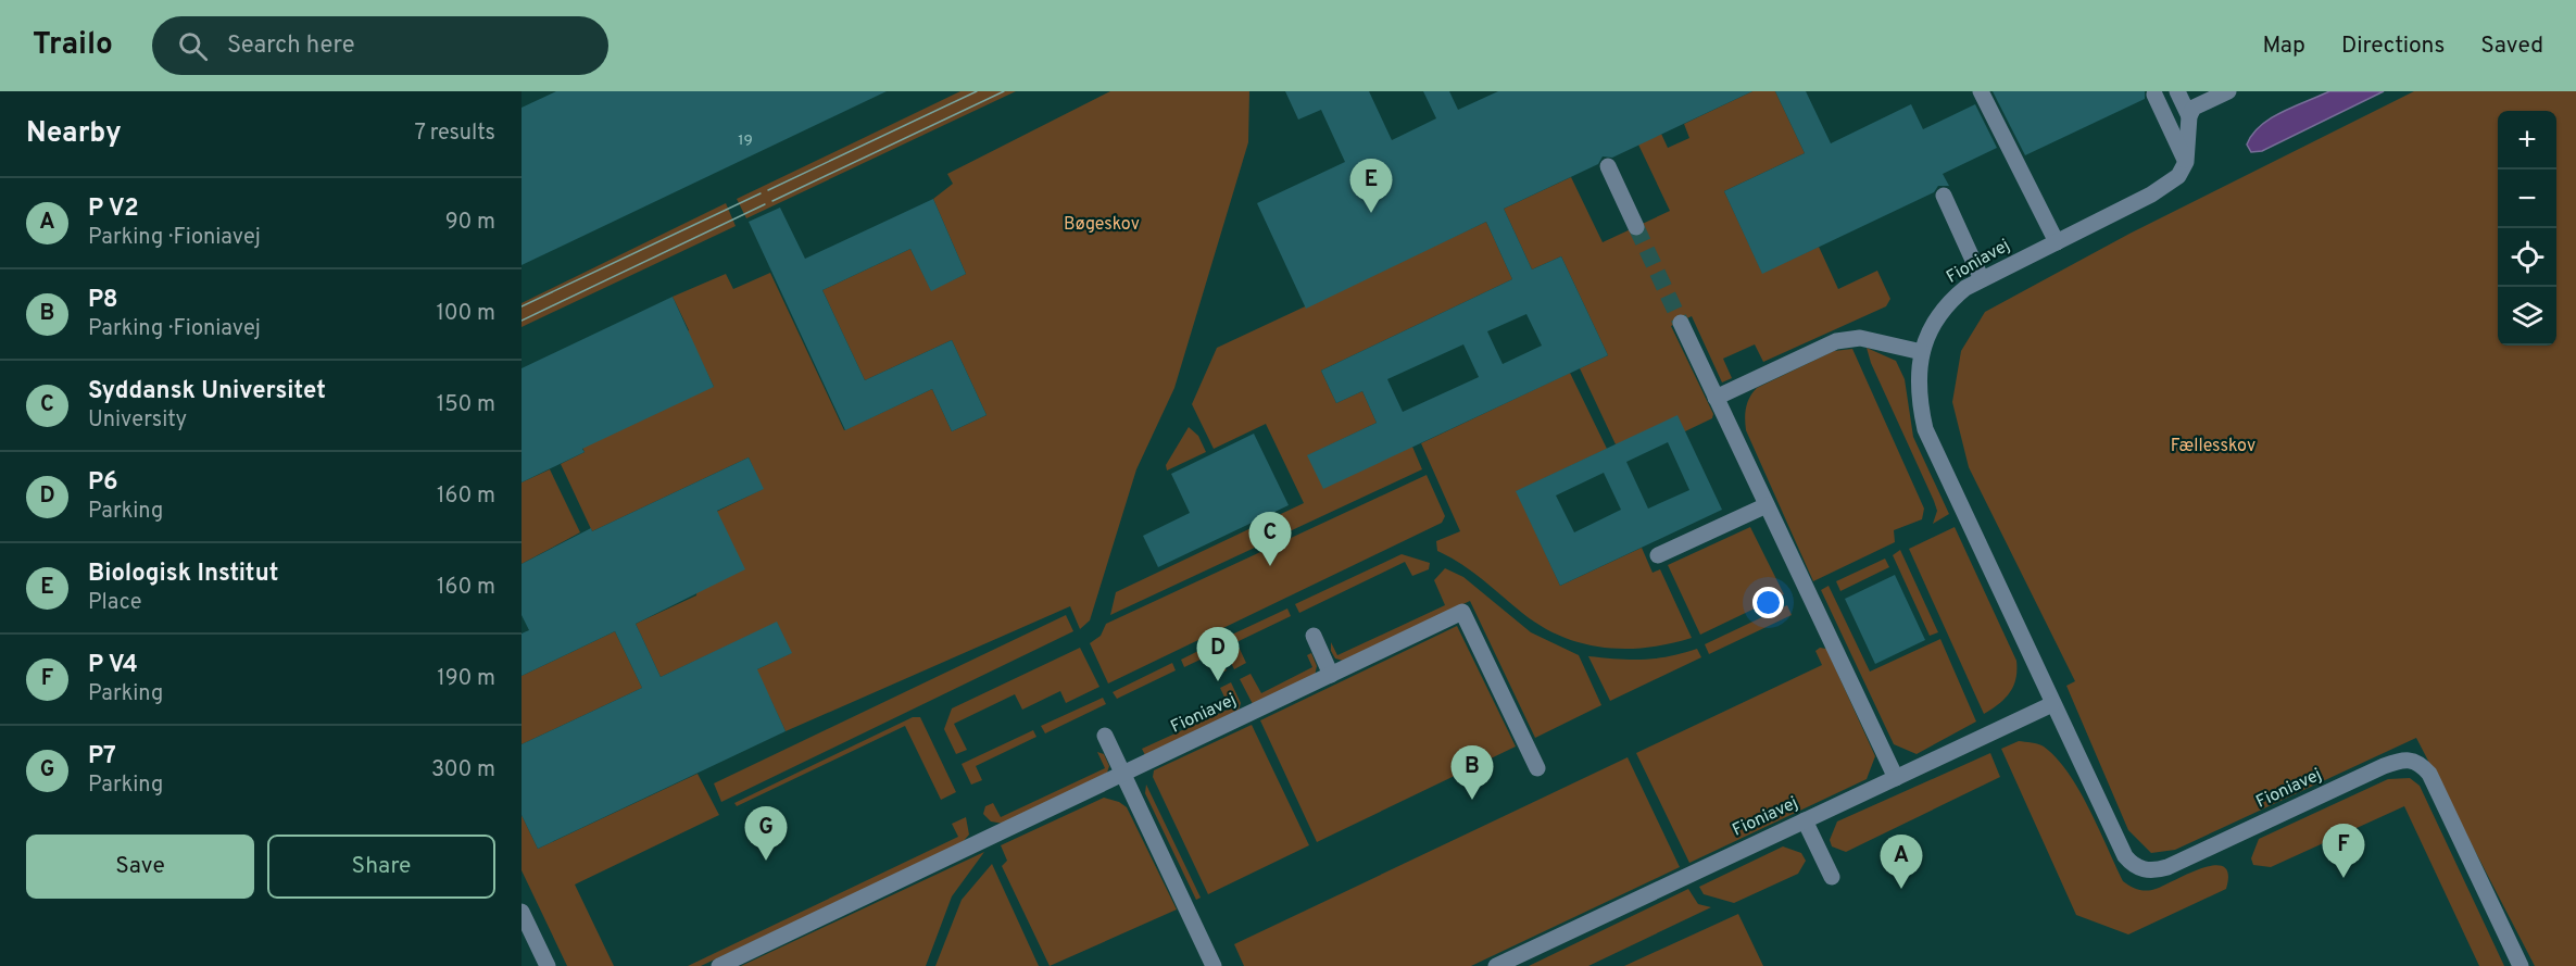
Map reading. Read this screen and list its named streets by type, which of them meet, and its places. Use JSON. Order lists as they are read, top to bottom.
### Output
{
  "streets": {
    "street": ["Fioniavej"]
  },
  "parks": ["Bøgeskov", "Fællesskov"],
  "house_numbers": ["19"],
  "page": {
    "header": "Trailo",
    "search": "Search here",
    "nav": ["Map", "Directions", "Saved"],
    "heading": ["Nearby", "7 results"],
    "map_buttons": ["+", "−"],
    "pins": [
      "E",
      "C",
      "D",
      "B",
      "G",
      "F",
      "A"
    ],
    "list": [
      {
        "mark": "A",
        "name": "P V2",
        "note": "Parking · Fioniavej",
        "value": "90 m"
      },
      {
        "mark": "B",
        "name": "P8",
        "note": "Parking · Fioniavej",
        "value": "100 m"
      },
      {
        "mark": "C",
        "name": "Syddansk Universitet",
        "note": "University",
        "value": "150 m"
      },
      {
        "mark": "D",
        "name": "P6",
        "note": "Parking",
        "value": "160 m"
      },
      {
        "mark": "E",
        "name": "Biologisk Institut",
        "note": "Place",
        "value": "160 m"
      },
      {
        "mark": "F",
        "name": "P V4",
        "note": "Parking",
        "value": "190 m"
      },
      {
        "mark": "G",
        "name": "P7",
        "note": "Parking",
        "value": "300 m"
      }
    ],
    "buttons": ["Save", "Share"]
  }
}
